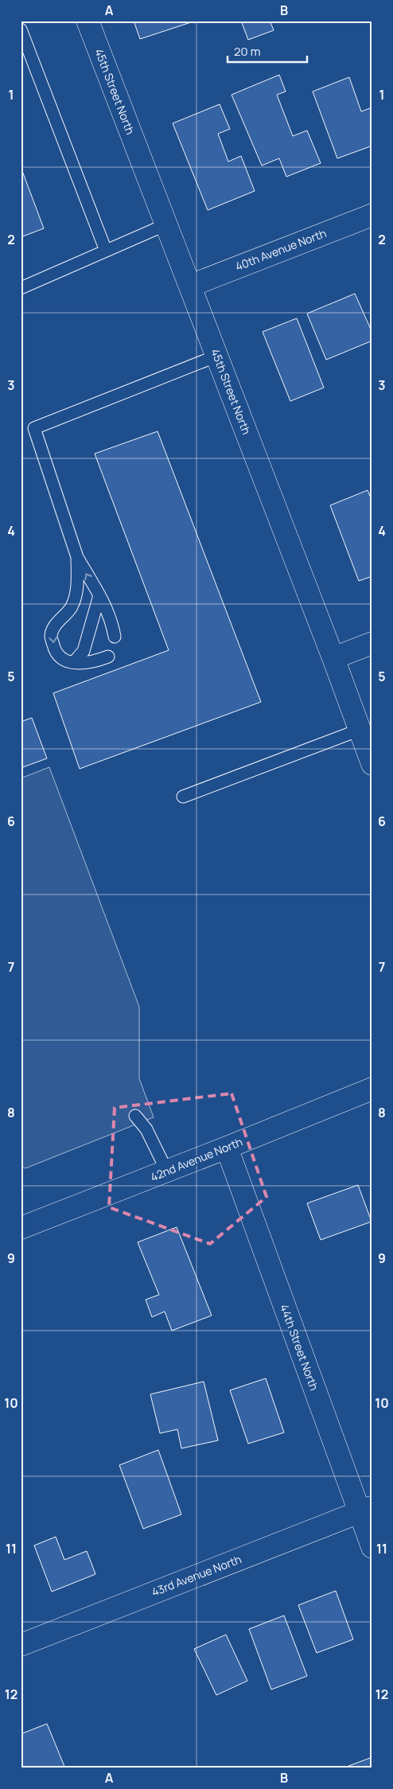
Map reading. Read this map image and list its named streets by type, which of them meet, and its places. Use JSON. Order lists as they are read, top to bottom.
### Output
{
  "streets": {
    "street": [
      "45th Street North",
      "40th Avenue North",
      "42nd Avenue North",
      "44th Street North",
      "43rd Avenue North"
    ]
  },
  "crossings": [
    ["45th Street North", "40th Avenue North"],
    ["42nd Avenue North", "44th Street North"],
    ["44th Street North", "43rd Avenue North"]
  ],
  "scale_bar": "20 m",
  "grid": {
    "columns": ["A", "B"],
    "rows": [
      "1",
      "2",
      "3",
      "4",
      "5",
      "6",
      "7",
      "8",
      "9",
      "10",
      "11",
      "12"
    ]
  }
}
